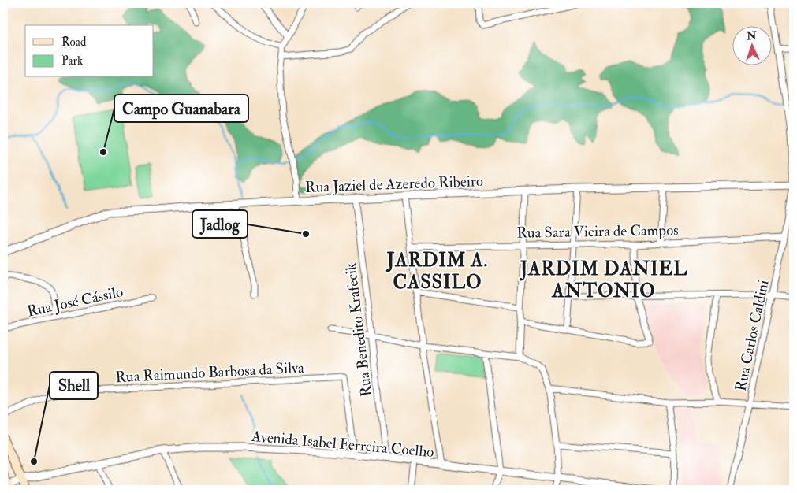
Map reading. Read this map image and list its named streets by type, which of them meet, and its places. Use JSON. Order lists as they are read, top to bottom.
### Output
{
  "streets": {
    "street": [
      "Rua Jaziel de Azeredo Ribeiro",
      "Rua Sara Vieira de Campos",
      "Rua José Cássilo",
      "Rua Benedito Krafecik",
      "Rua Carlos Caldini",
      "Rua Raimundo Barbosa da Silva",
      "Avenida Isabel Ferreira Coelho"
    ]
  },
  "crossings": [
    ["Rua Jaziel de Azeredo Ribeiro", "Rua Benedito Krafecik"],
    ["Rua Jaziel de Azeredo Ribeiro", "Rua Carlos Caldini"],
    ["Rua Sara Vieira de Campos", "Rua Carlos Caldini"],
    ["Rua Benedito Krafecik", "Avenida Isabel Ferreira Coelho"],
    ["Rua Raimundo Barbosa da Silva", "Avenida Isabel Ferreira Coelho"]
  ],
  "districts": ["JARDIM A. CASSILO", "JARDIM DANIEL ANTONIO"],
  "places": ["Campo Guanabara", "Jadlog", "Shell"],
  "legend": ["Road", "Park"],
  "north": "top"
}
